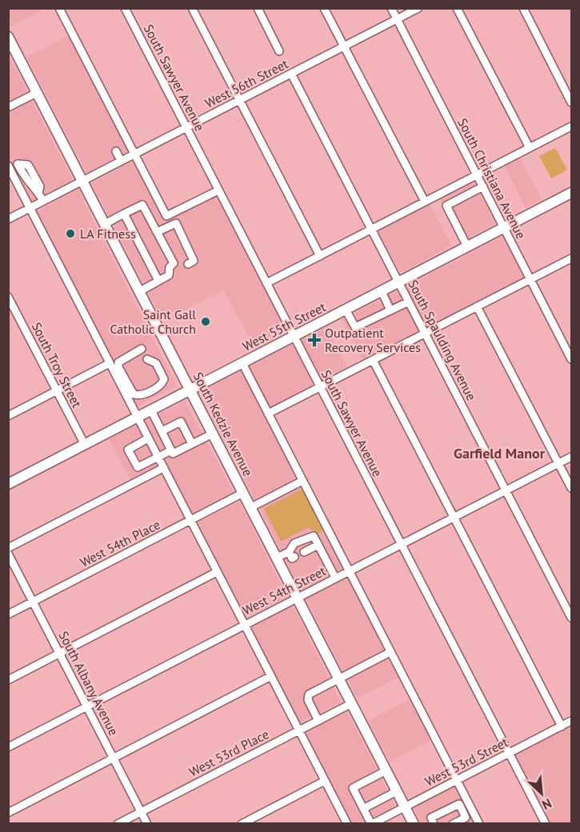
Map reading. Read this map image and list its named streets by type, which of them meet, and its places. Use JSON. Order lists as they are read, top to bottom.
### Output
{
  "streets": {
    "main road": ["West 55th Street", "South Kedzie Avenue"],
    "street": [
      "South Sawyer Avenue",
      "West 56th Street",
      "South Christiana Avenue",
      "South Spaulding Avenue",
      "South Troy Street",
      "West 54th Place",
      "West 54th Street",
      "South Albany Avenue",
      "West 53rd Place",
      "West 53rd Street"
    ]
  },
  "crossings": [
    ["South Sawyer Avenue", "West 56th Street"],
    ["South Sawyer Avenue", "West 55th Street"],
    ["South Sawyer Avenue", "West 54th Street"],
    ["South Sawyer Avenue", "West 53rd Street"],
    ["West 56th Street", "South Christiana Avenue"],
    ["West 56th Street", "South Spaulding Avenue"],
    ["West 56th Street", "South Kedzie Avenue"],
    ["South Christiana Avenue", "West 55th Street"],
    ["West 55th Street", "South Spaulding Avenue"],
    ["West 55th Street", "South Troy Street"],
    ["West 55th Street", "South Kedzie Avenue"],
    ["South Spaulding Avenue", "West 54th Street"],
    ["South Kedzie Avenue", "West 54th Place"],
    ["South Kedzie Avenue", "West 54th Street"],
    ["South Kedzie Avenue", "West 53rd Place"],
    ["South Kedzie Avenue", "West 53rd Street"],
    ["West 54th Place", "South Albany Avenue"],
    ["West 54th Street", "South Albany Avenue"],
    ["South Albany Avenue", "West 53rd Place"]
  ],
  "districts": ["Garfield Manor"],
  "places": {
    "other": ["LA Fitness", "Saint Gall Catholic Church"],
    "health": ["Outpatient Recovery Services"]
  },
  "north": "bottom right"
}
